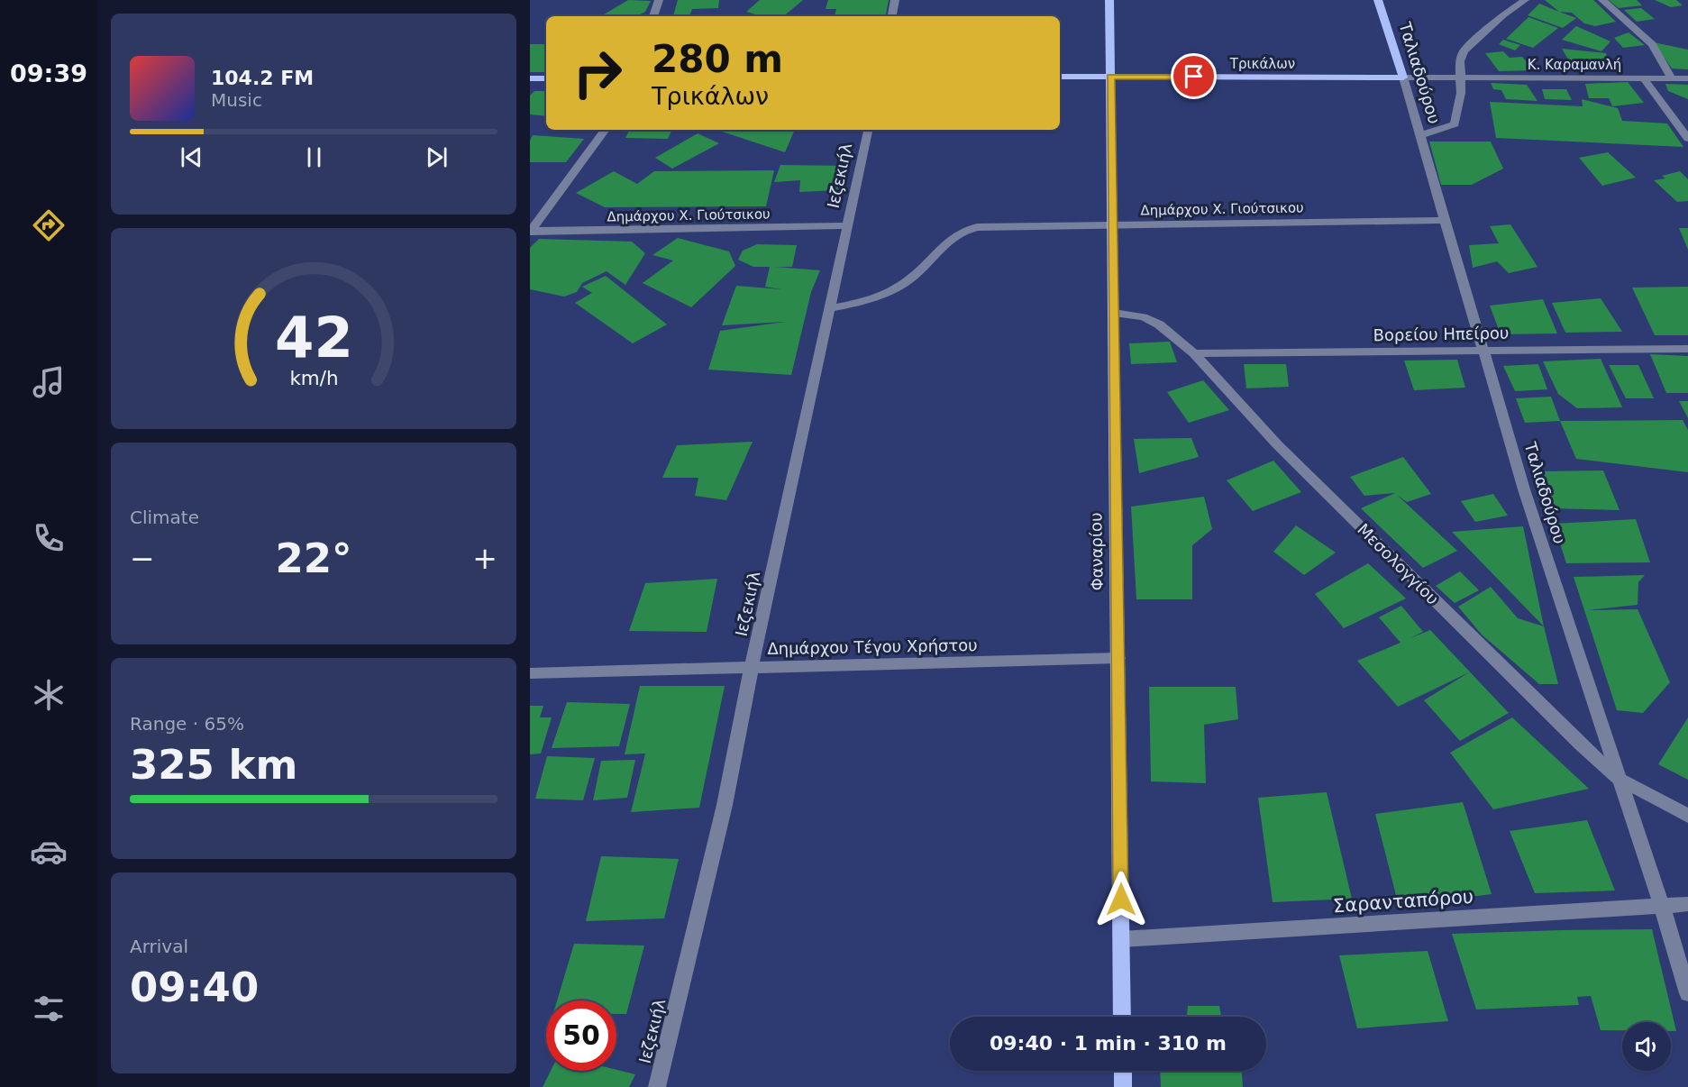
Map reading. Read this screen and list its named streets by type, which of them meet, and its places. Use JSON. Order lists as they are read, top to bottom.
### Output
{
  "streets": {
    "main road": ["Τρικάλων", "Ταλιαδούρου", "Φαναρίου"],
    "street": [
      "Κ. Καραμανλή",
      "Ιεζεκιήλ",
      "Δημάρχου Χ. Γιούτσικου",
      "Βορείου Ηπείρου",
      "Μεσολογγίου",
      "Δημάρχου Τέγου Χρήστου",
      "Σαρανταπόρου"
    ]
  },
  "crossings": [
    ["Τρικάλων", "Κ. Καραμανλή"],
    ["Τρικάλων", "Ταλιαδούρου"],
    ["Τρικάλων", "Φαναρίου"],
    ["Κ. Καραμανλή", "Ταλιαδούρου"],
    ["Ταλιαδούρου", "Δημάρχου Χ. Γιούτσικου"],
    ["Ταλιαδούρου", "Βορείου Ηπείρου"],
    ["Ταλιαδούρου", "Μεσολογγίου"],
    ["Ταλιαδούρου", "Σαρανταπόρου"],
    ["Ιεζεκιήλ", "Δημάρχου Χ. Γιούτσικου"],
    ["Ιεζεκιήλ", "Δημάρχου Τέγου Χρήστου"],
    ["Δημάρχου Χ. Γιούτσικου", "Φαναρίου"],
    ["Βορείου Ηπείρου", "Μεσολογγίου"],
    ["Φαναρίου", "Μεσολογγίου"],
    ["Φαναρίου", "Δημάρχου Τέγου Χρήστου"],
    ["Φαναρίου", "Σαρανταπόρου"]
  ],
  "page": {
    "tabs": "09:39",
    "turn": ["280 m", "Τρικάλων"],
    "song": ["104.2 FM", "Music"],
    "tile": [
      "Climate",
      ["Range · 65%", "325 km"],
      ["Arrival", "09:40"]
    ],
    "heat": ["−", "22°", "+"],
    "limit": "50",
    "trip": "09:40 · 1 min · 310 m",
    "gauge": ["42", "km/h"]
  }
}
